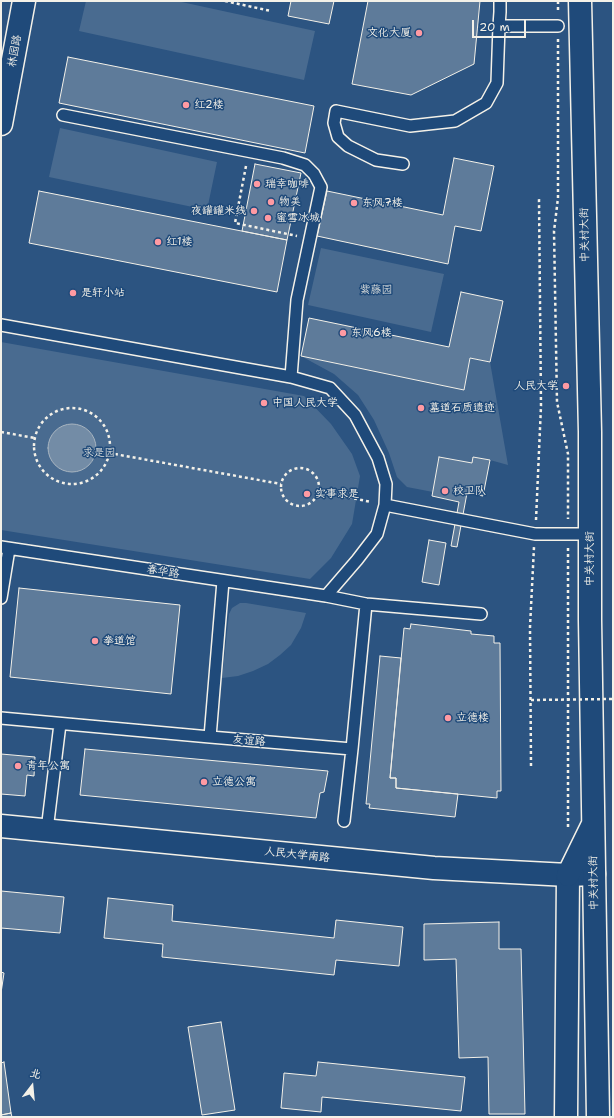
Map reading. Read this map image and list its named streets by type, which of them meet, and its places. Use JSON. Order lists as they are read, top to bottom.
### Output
{
  "streets": {
    "main road": ["林园路", "中关村大街", "人民大学南路"],
    "lane": ["春华路", "友谊路"]
  },
  "crossings": [
    ["中关村大街", "人民大学南路"]
  ],
  "parks": ["紫藤园", "求是园"],
  "places": [
    "文化大厦",
    "红2楼",
    "瑞幸咖啡",
    "物美",
    "东风7楼",
    "夜罐罐米线",
    "蜜雪冰城",
    "红1楼",
    "是轩小站",
    "东风6楼",
    "人民大学",
    "中国人民大学",
    "墓道石质遗迹",
    "校卫队",
    "实事求是",
    "拳道馆",
    "立德楼",
    "青年公寓",
    "立德公寓"
  ],
  "scale_bar": "20 m",
  "north": "top"
}
